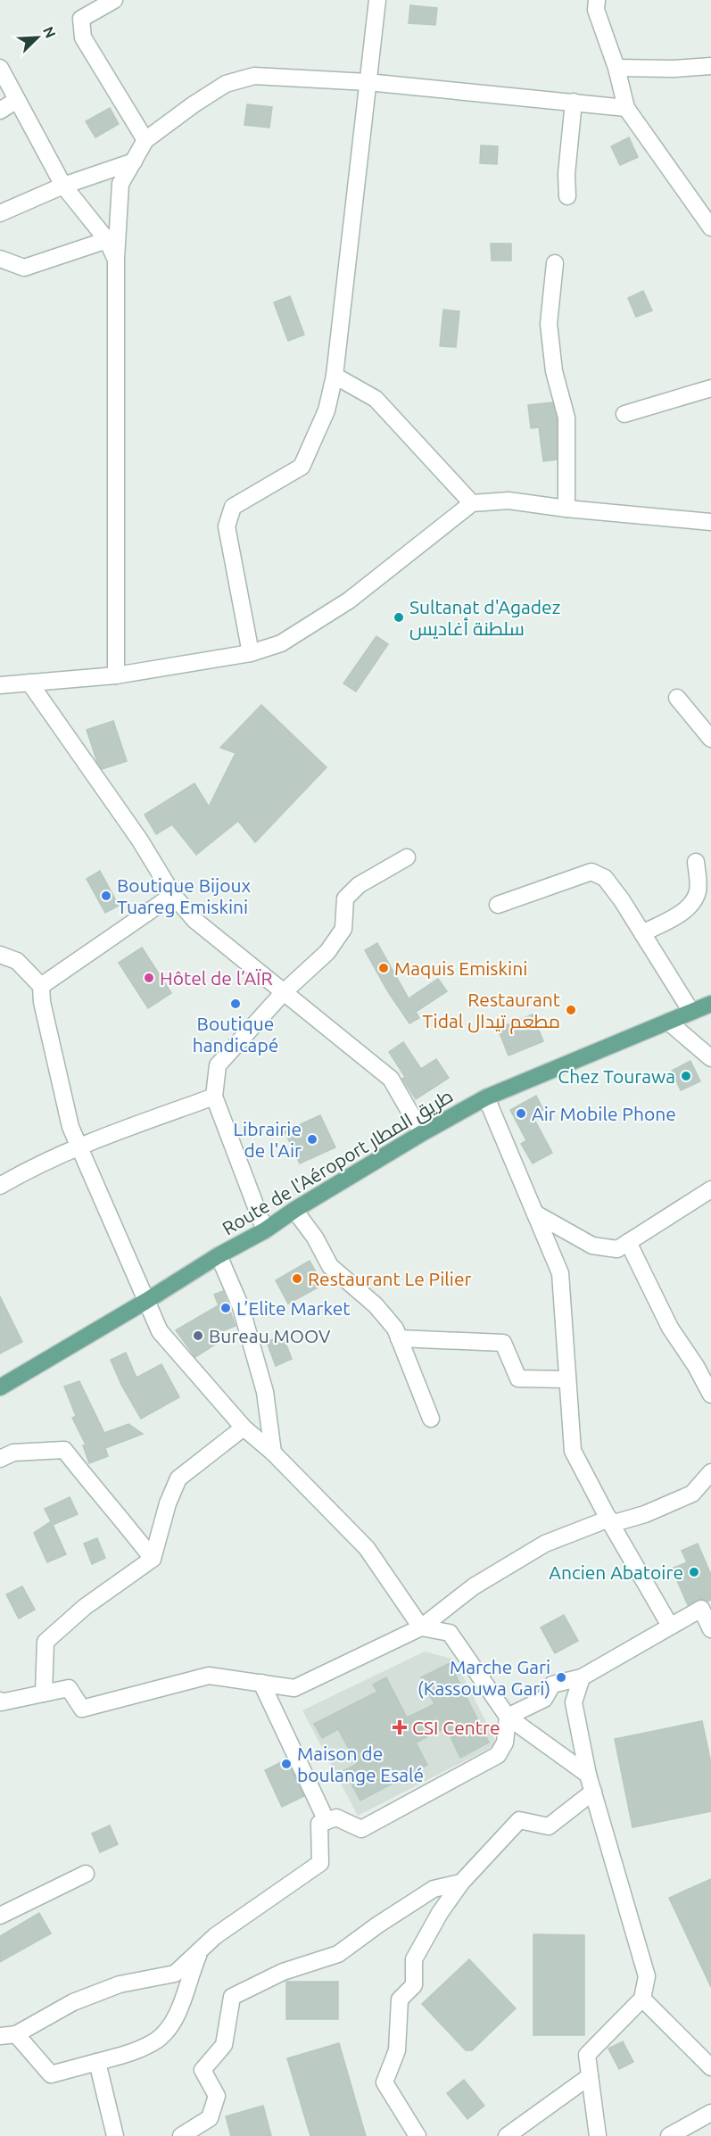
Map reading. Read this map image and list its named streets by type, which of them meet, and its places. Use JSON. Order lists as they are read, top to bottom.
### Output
{
  "streets": {
    "main road": ["Route de l'Aéroport طريق المطار"]
  },
  "places": {
    "other": [
      "Sultanat d'Agadez سلطنة أغاديس",
      "Boutique Bijoux Tuareg Emiskini",
      "Maquis Emiskini",
      "Hôtel de l’AÏR",
      "Boutique handicapé",
      "Restaurant Tidal مطعم تيدال",
      "Chez Tourawa",
      "Air Mobile Phone",
      "Librairie de l'Air",
      "Restaurant Le Pilier",
      "L’Elite Market",
      "Bureau MOOV",
      "Ancien Abatoire",
      "Marche Gari (Kassouwa Gari)",
      "Maison de boulange Esalé"
    ],
    "health": ["CSI Centre"]
  },
  "north": "top right"
}
